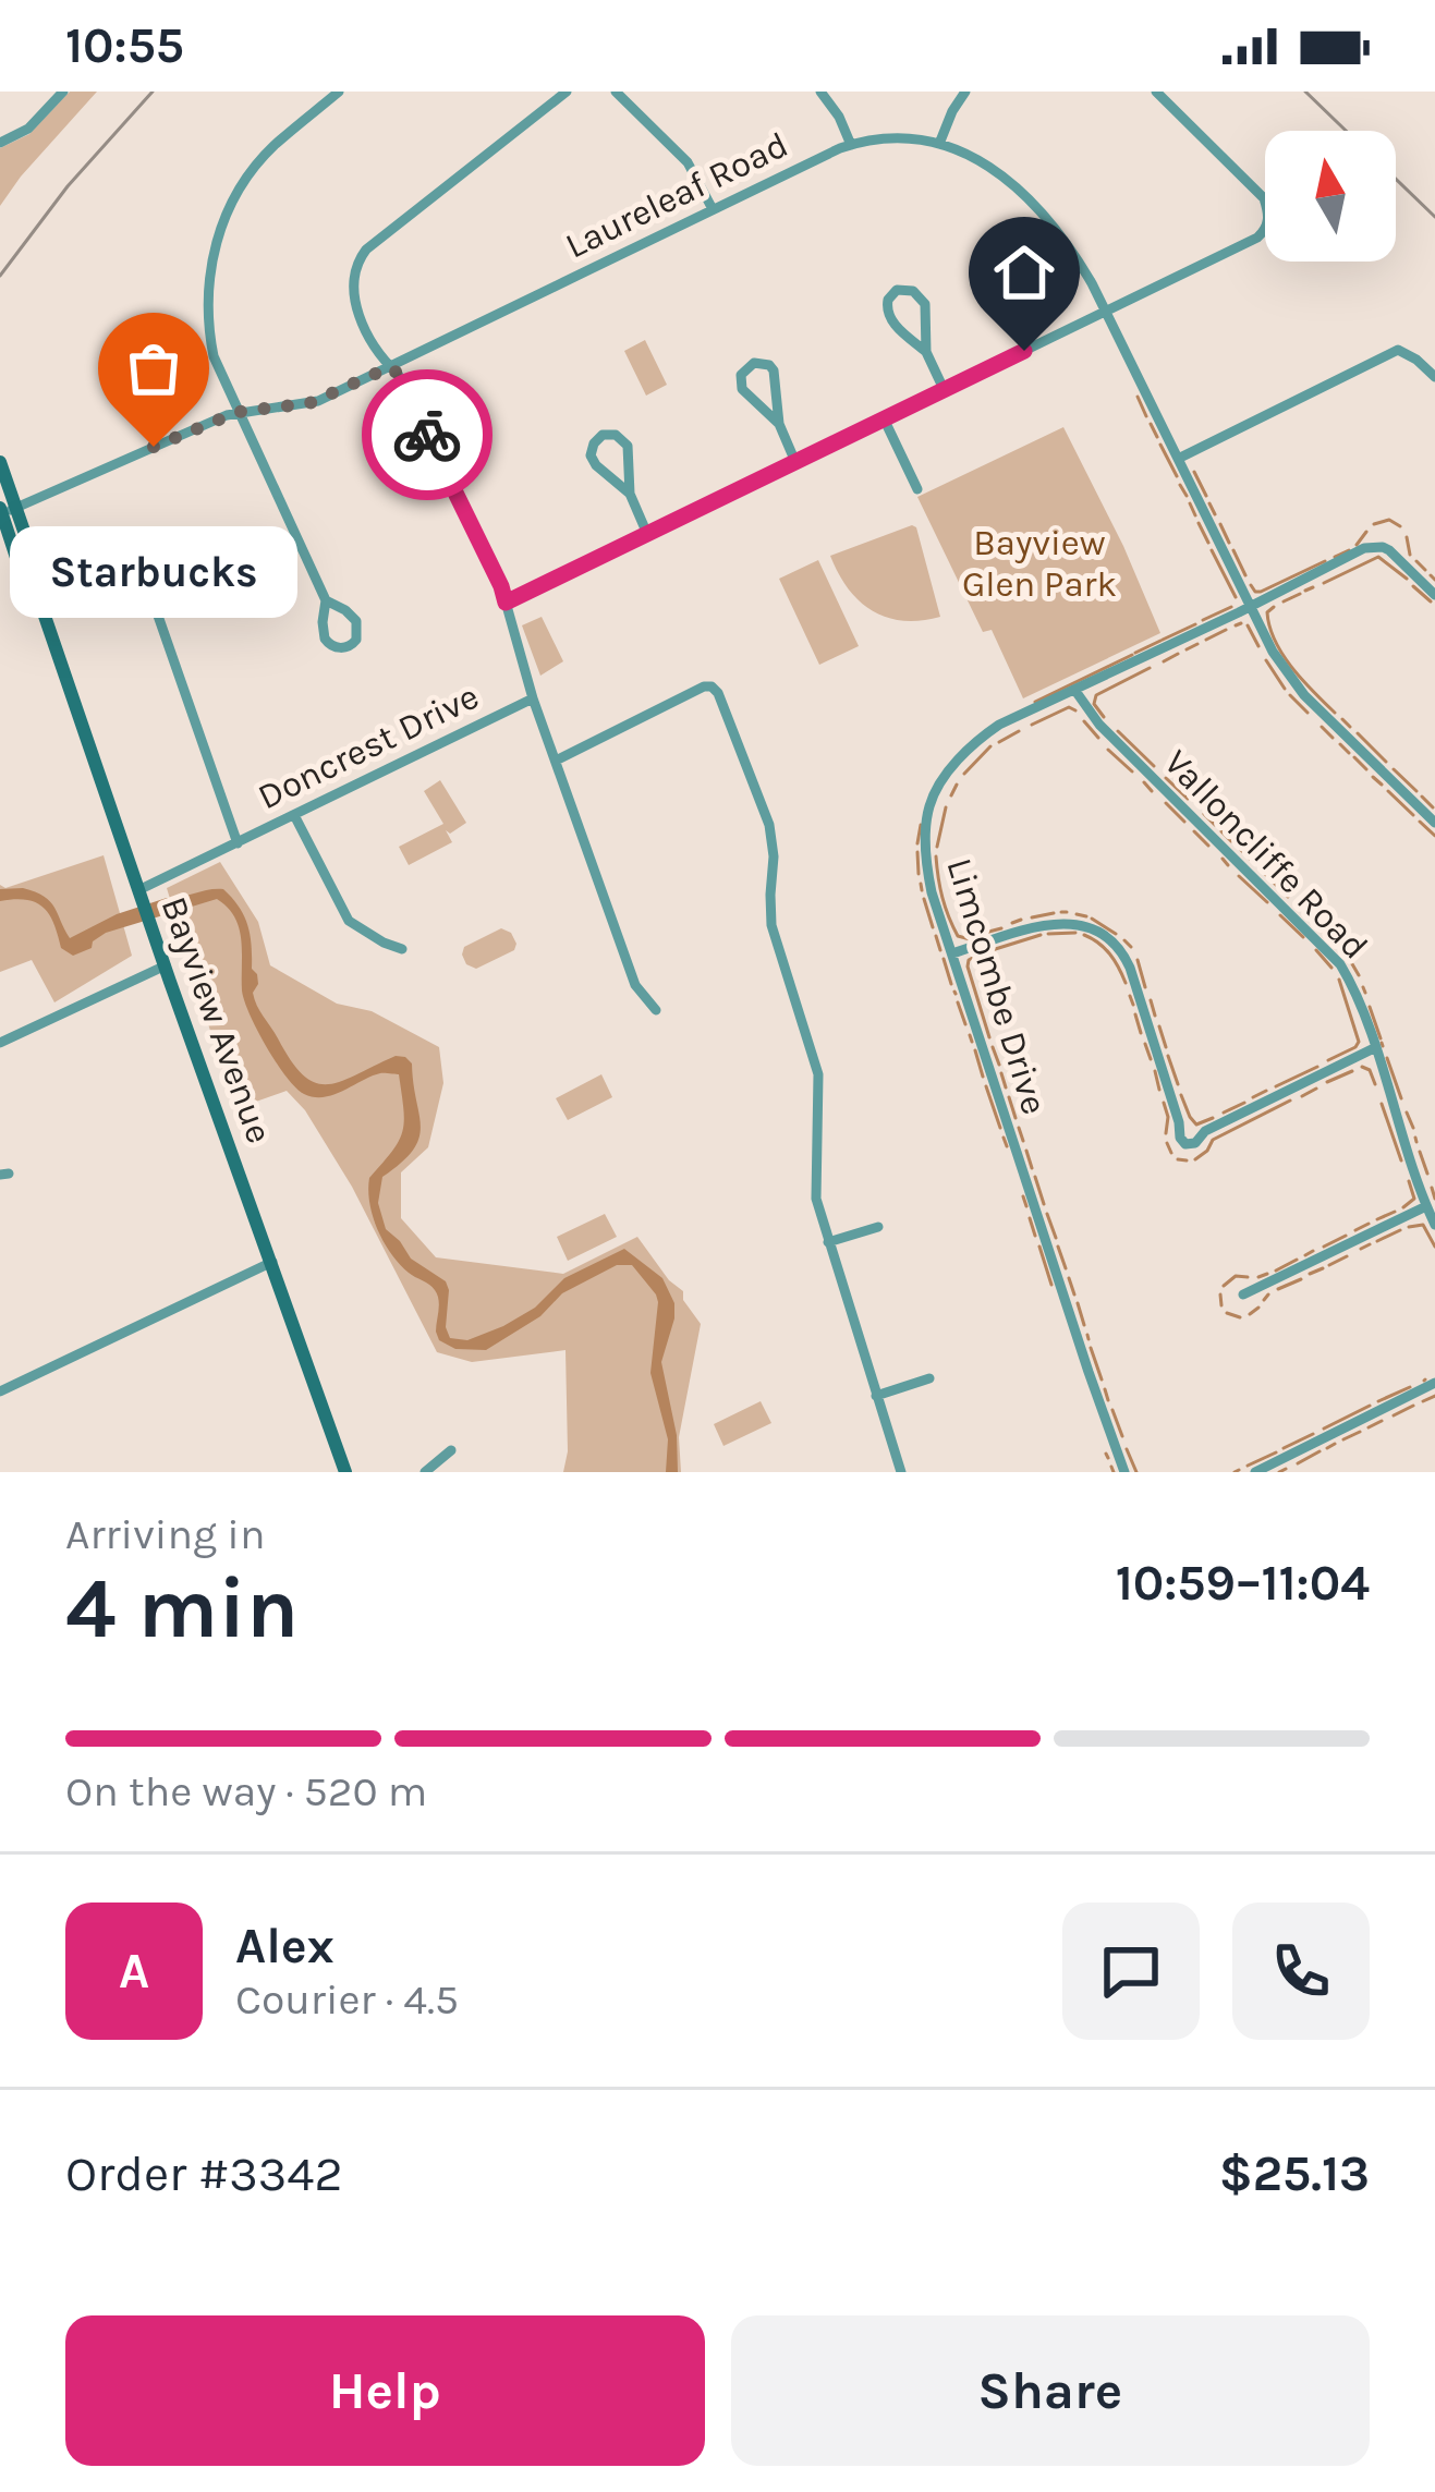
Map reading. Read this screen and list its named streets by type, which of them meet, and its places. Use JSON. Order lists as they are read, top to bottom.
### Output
{
  "streets": {
    "main road": ["Bayview Avenue"],
    "street": [
      "Laureleaf Road",
      "Doncrest Drive",
      "Valloncliffe Road",
      "Limcombe Drive"
    ]
  },
  "crossings": [
    ["Laureleaf Road", "Limcombe Drive"],
    ["Laureleaf Road", "Bayview Avenue"],
    ["Doncrest Drive", "Bayview Avenue"],
    ["Valloncliffe Road", "Limcombe Drive"]
  ],
  "parks": ["Bayview Glen Park"],
  "places": ["Starbucks"],
  "north": "top",
  "page": {
    "status": "10:55",
    "bubble": "Starbucks",
    "heading": ["4 min", "Arriving in", "10:59–11:04"],
    "panel": [
      "Alex",
      "Courier · 4.5",
      "Order #3342",
      "$25.13"
    ],
    "bar": "On the way · 520 m",
    "round": "A",
    "buttons": ["Help", "Share"]
  }
}
